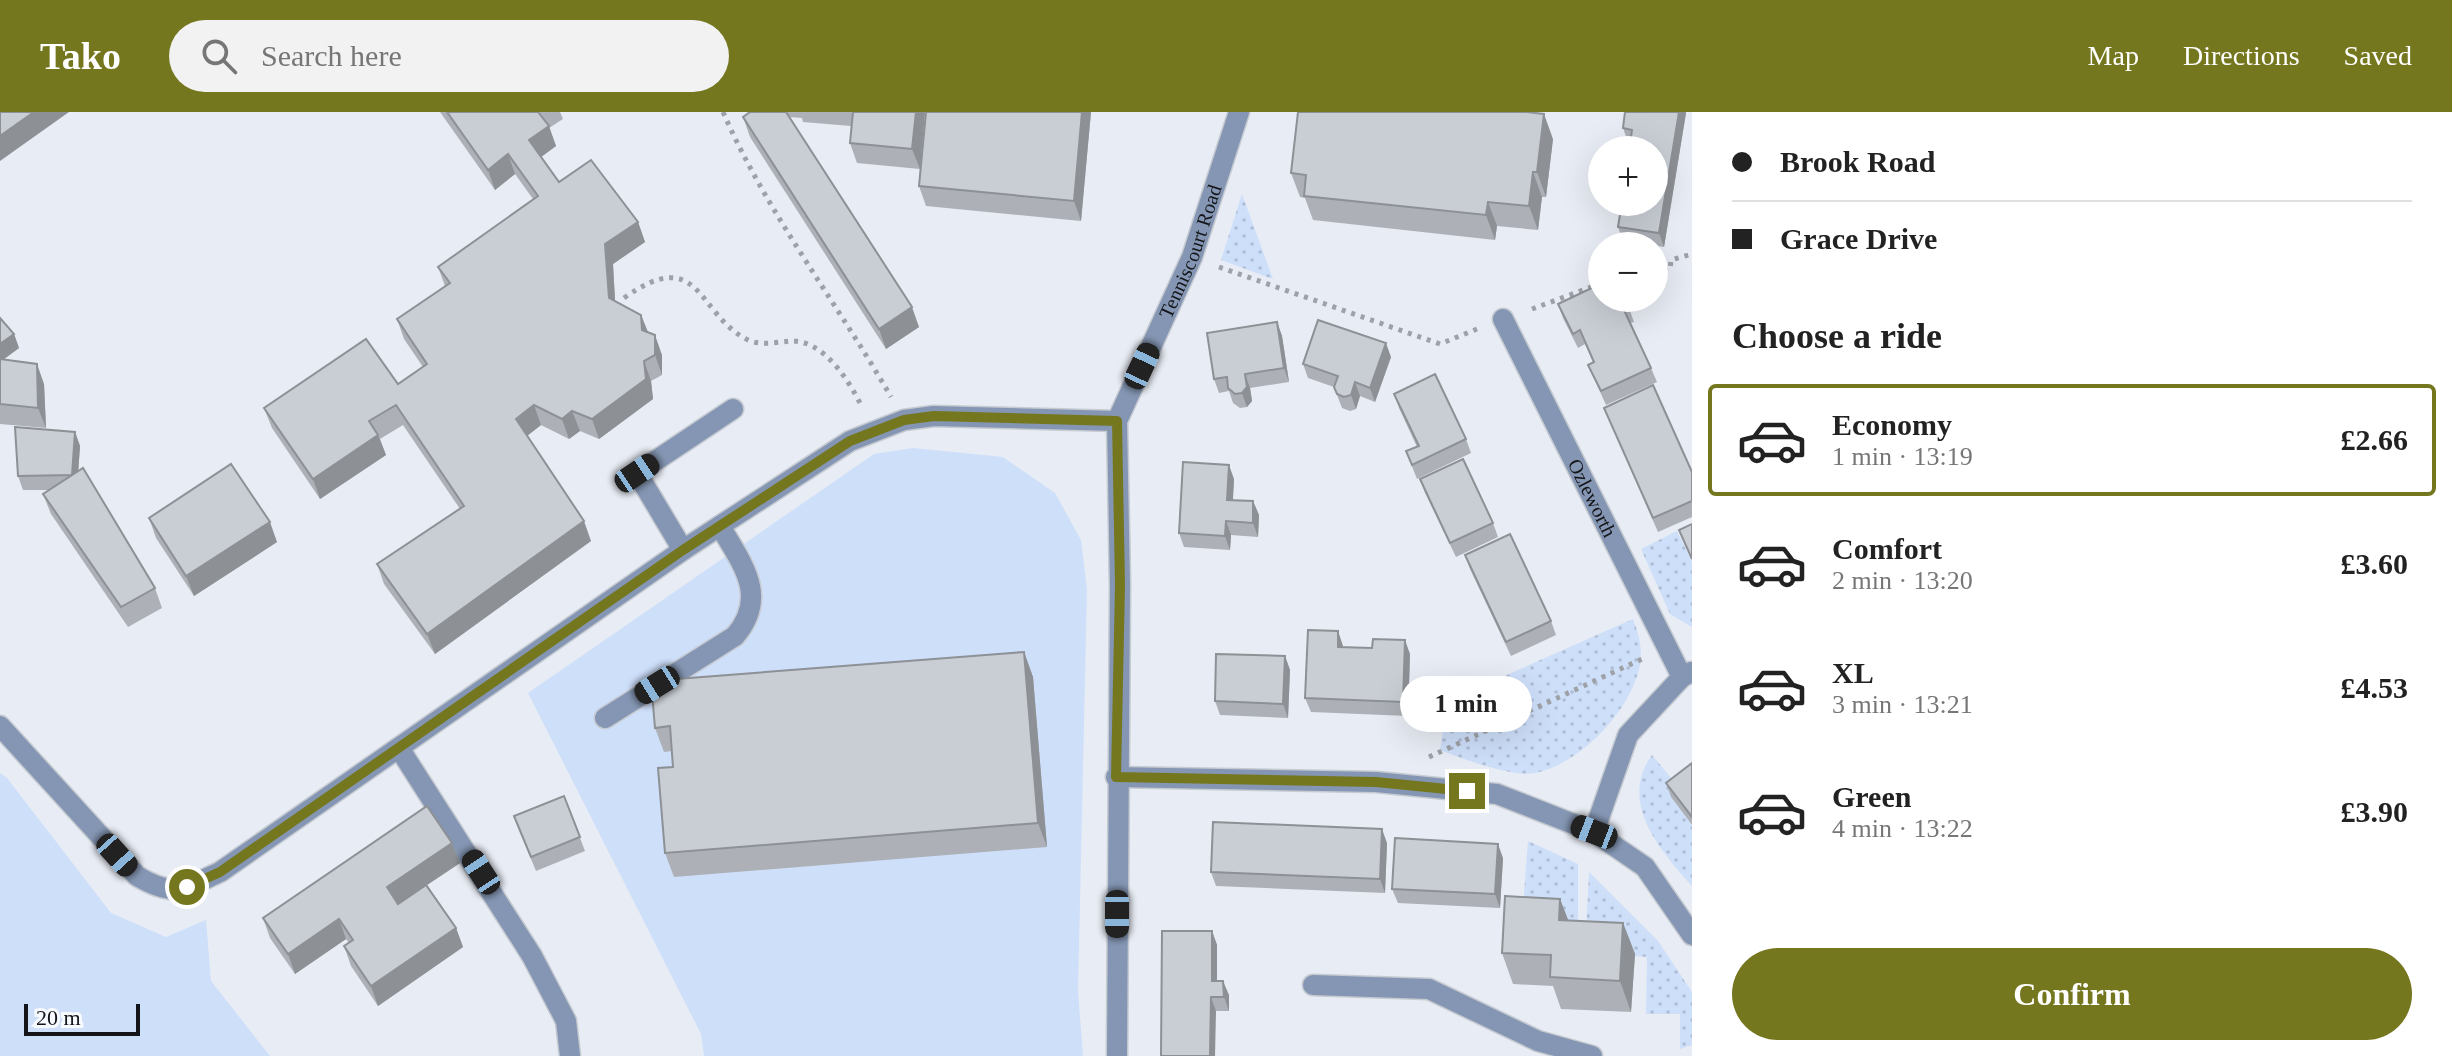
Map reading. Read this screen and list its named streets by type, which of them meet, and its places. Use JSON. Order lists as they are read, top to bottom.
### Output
{
  "streets": {
    "street": ["Tenniscourt Road", "Ozleworth"]
  },
  "scale_bar": "20 m",
  "page": {
    "header": "Tako",
    "search": "Search here",
    "nav": ["Map", "Directions", "Saved"],
    "banner": ["Brook Road", "Grace Drive"],
    "map_buttons": ["+", "−"],
    "heading": "Choose a ride",
    "list": [
      {
        "name": "Economy",
        "note": "1 min · 13:19",
        "value": "£2.66"
      },
      {
        "name": "Comfort",
        "note": "2 min · 13:20",
        "value": "£3.60"
      },
      {
        "name": "XL",
        "note": "3 min · 13:21",
        "value": "£4.53"
      },
      {
        "name": "Green",
        "note": "4 min · 13:22",
        "value": "£3.90"
      }
    ],
    "bubble": "1 min",
    "buttons": "Confirm",
    "scale": "20 m"
  }
}
